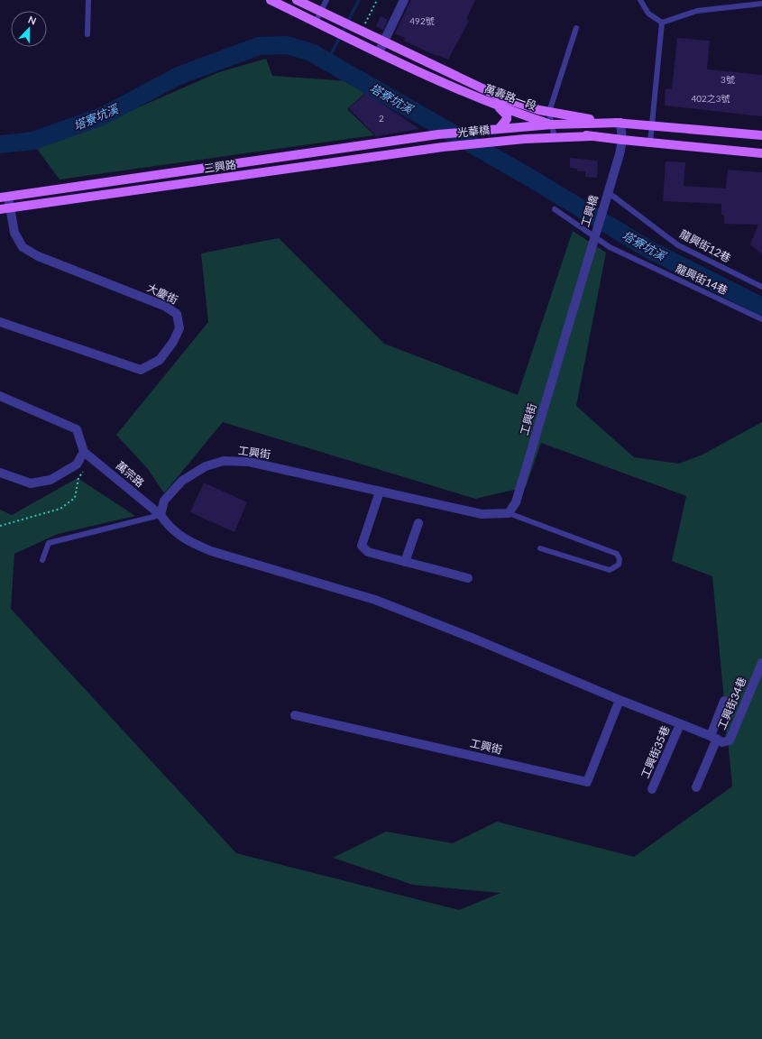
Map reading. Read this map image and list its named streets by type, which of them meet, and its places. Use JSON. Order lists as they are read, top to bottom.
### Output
{
  "streets": {
    "main road": ["萬壽路一段", "光華橋", "三興路"],
    "street": [
      "工興橋",
      "大慶街",
      "工興街",
      "萬宗路",
      "工興街34巷",
      "工興街35巷"
    ],
    "lane": ["龍興街12巷", "龍興街14巷"]
  },
  "crossings": [
    ["萬壽路一段", "光華橋"],
    ["光華橋", "三興路"],
    ["三興路", "大慶街"],
    ["工興橋", "龍興街12巷"],
    ["工興橋", "龍興街14巷"],
    ["工興橋", "工興街"],
    ["龍興街14巷", "工興街"],
    ["工興街", "萬宗路"]
  ],
  "water": ["塔寮坑溪"],
  "house_numbers": [
    "492號",
    "3號",
    "402之3號",
    "2"
  ],
  "north": "top"
}
